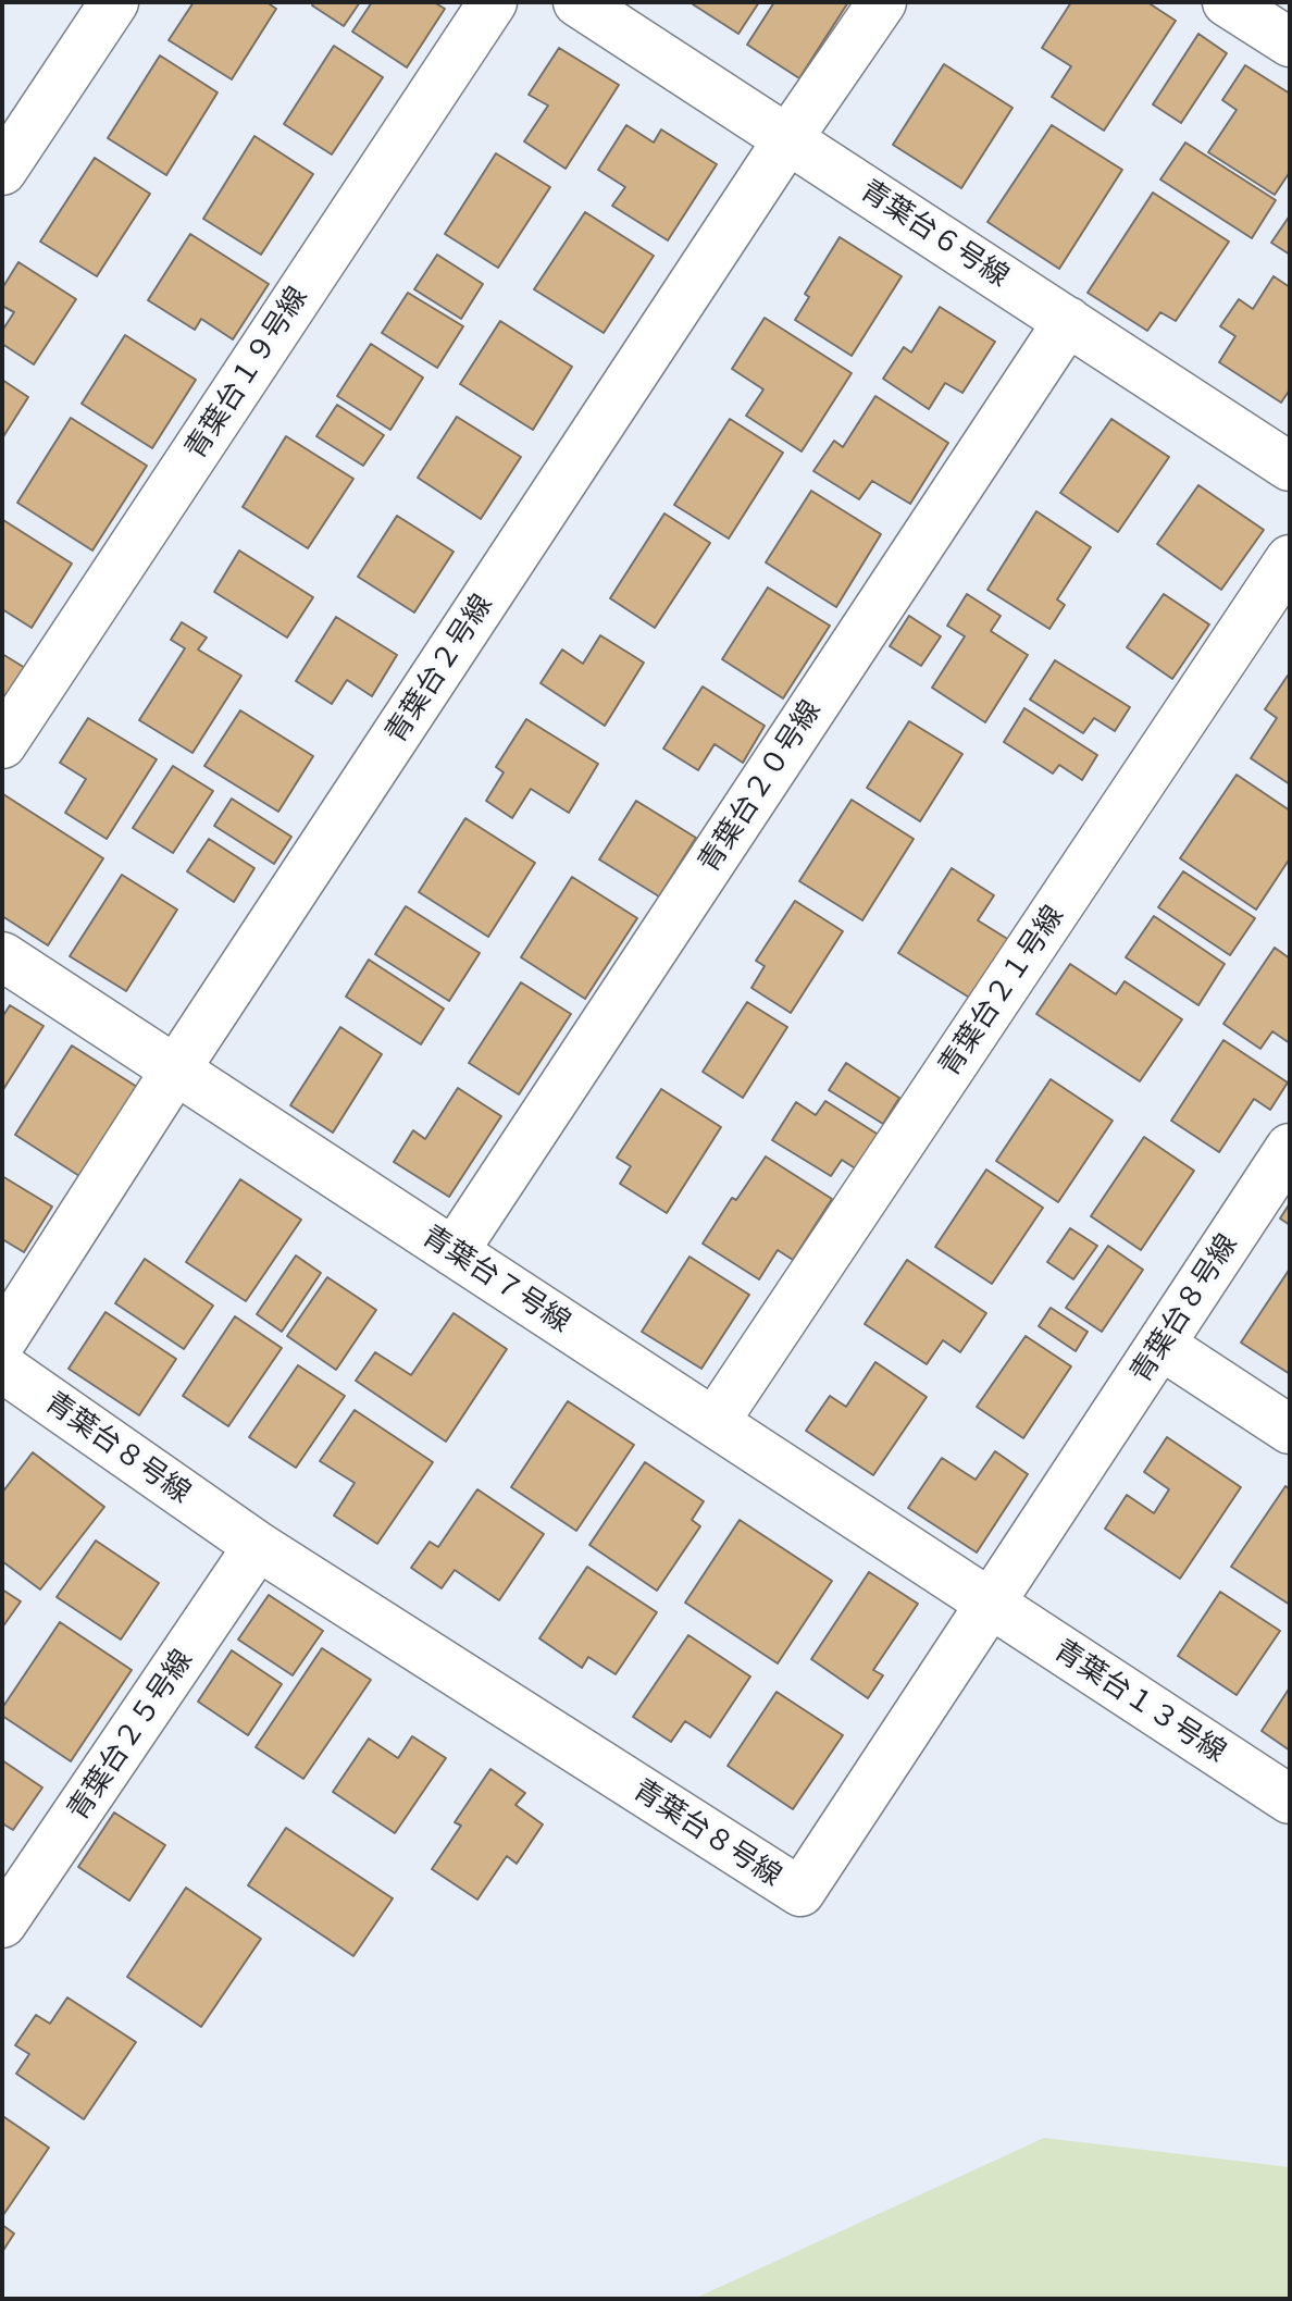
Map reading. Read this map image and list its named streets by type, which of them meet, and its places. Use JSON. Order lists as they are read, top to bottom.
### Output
{
  "streets": {
    "street": [
      "青葉台６号線",
      "青葉台１９号線",
      "青葉台２号線",
      "青葉台２０号線",
      "青葉台２１号線",
      "青葉台７号線",
      "青葉台８号線",
      "青葉台１３号線",
      "青葉台２５号線"
    ]
  },
  "crossings": [
    ["青葉台６号線", "青葉台２号線"],
    ["青葉台６号線", "青葉台２０号線"],
    ["青葉台２号線", "青葉台７号線"],
    ["青葉台２０号線", "青葉台７号線"],
    ["青葉台２１号線", "青葉台７号線"],
    ["青葉台７号線", "青葉台８号線"],
    ["青葉台７号線", "青葉台１３号線"],
    ["青葉台８号線", "青葉台１３号線"],
    ["青葉台８号線", "青葉台２５号線"]
  ]
}
